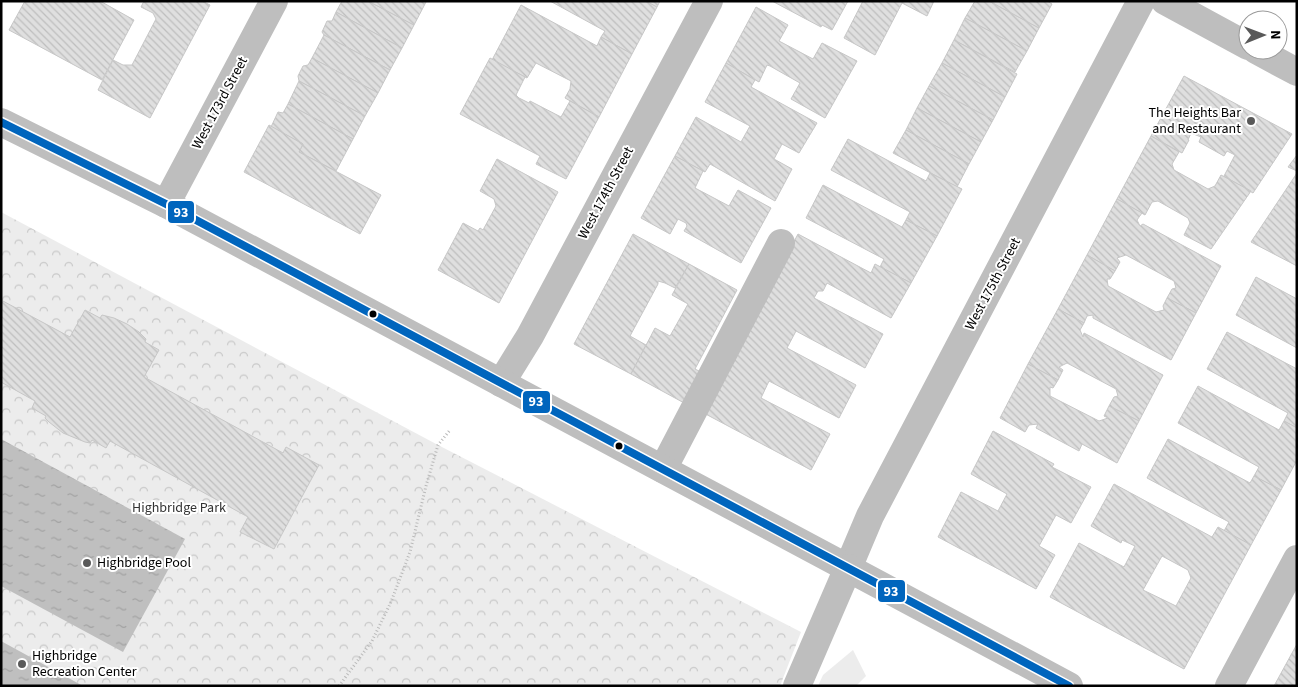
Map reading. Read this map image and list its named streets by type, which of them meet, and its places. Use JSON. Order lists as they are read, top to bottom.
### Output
{
  "streets": {
    "main road": ["West 173rd Street", "West 174th Street", "West 175th Street"]
  },
  "parks": ["Highbridge Park"],
  "places": ["The Heights Bar and Restaurant", "Highbridge Pool", "Highbridge Recreation Center"],
  "lines": ["transit line 93"],
  "north": "right"
}
